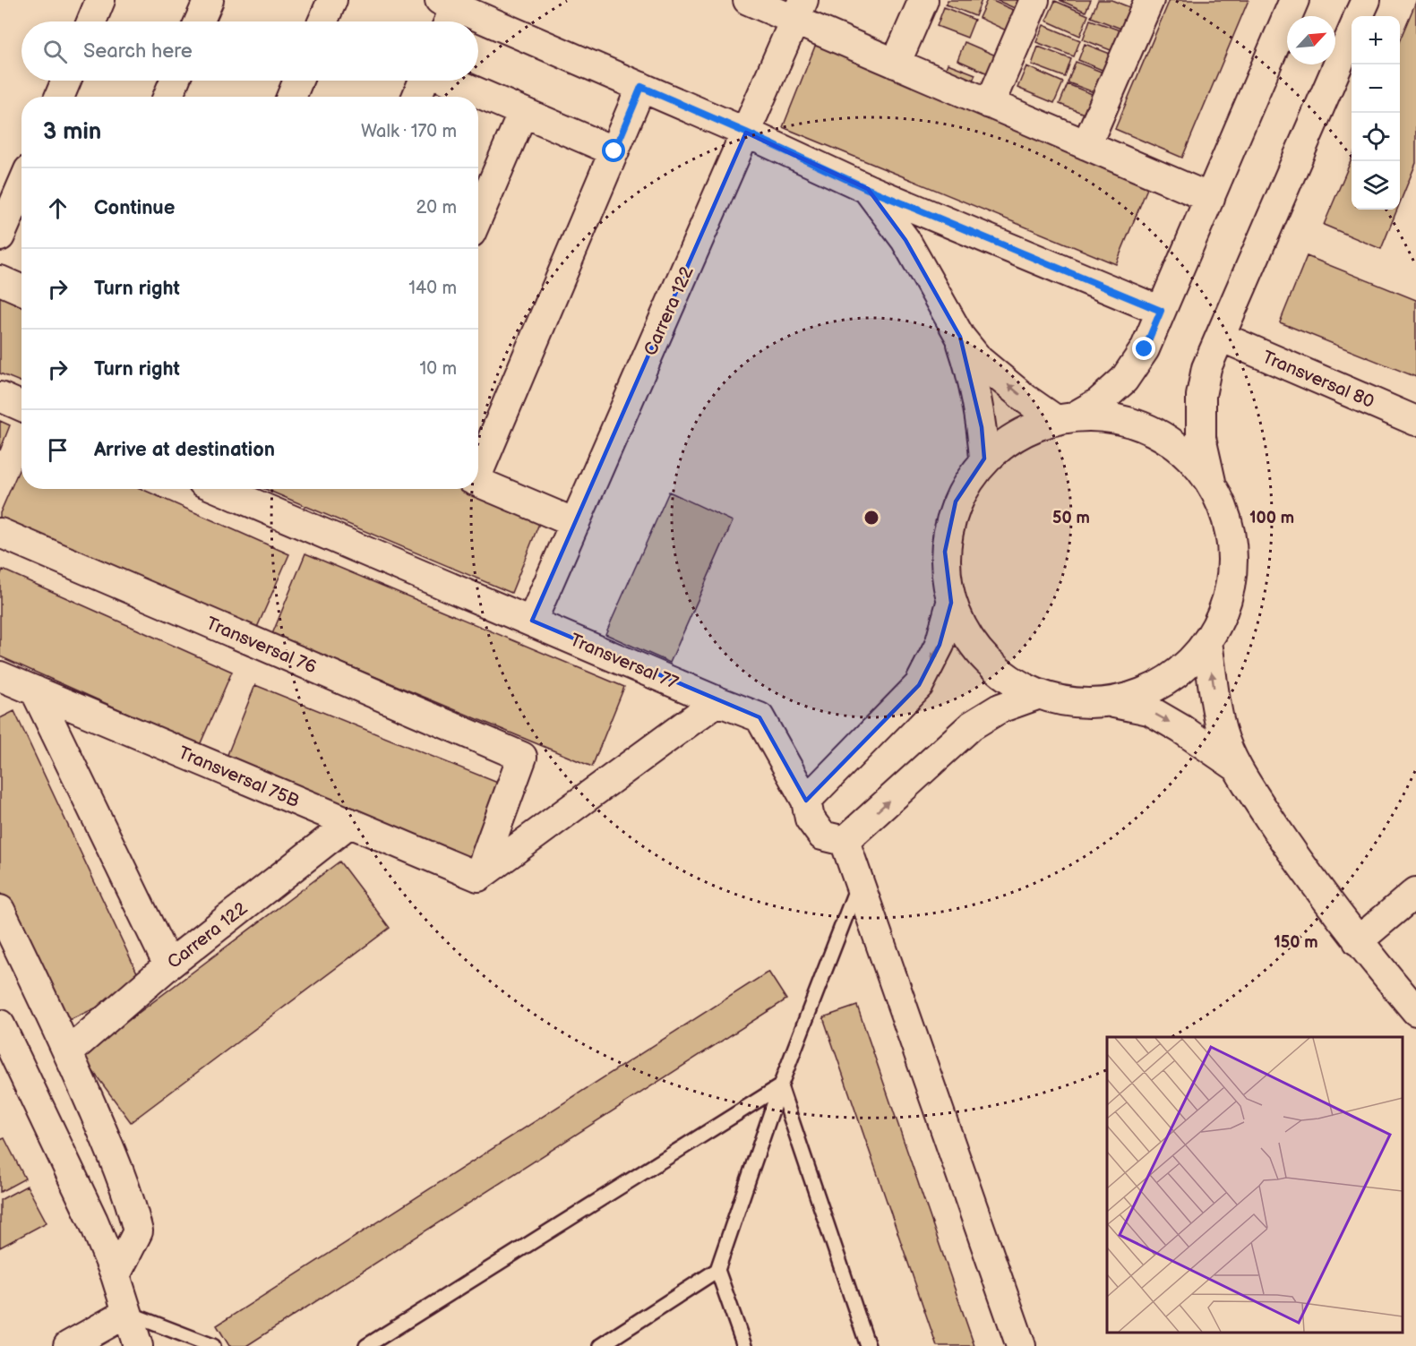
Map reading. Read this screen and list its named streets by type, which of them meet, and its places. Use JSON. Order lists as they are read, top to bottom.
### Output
{
  "streets": {
    "street": [
      "Carrera 122",
      "Transversal 80",
      "Transversal 76",
      "Transversal 77",
      "Transversal 75B"
    ]
  },
  "crossings": [
    ["Carrera 122", "Transversal 77"],
    ["Carrera 122", "Transversal 75B"],
    ["Transversal 76", "Transversal 75B"]
  ],
  "north": "top right",
  "page": {
    "map_buttons": ["+", "−"],
    "search": "Search here",
    "heading": ["3 min", "Walk · 170 m"],
    "list": [
      ["Continue", "20 m"],
      ["Turn right", "140 m"],
      ["Turn right", "10 m"],
      "Arrive at destination"
    ]
  },
  "rings": ["50 m", "100 m", "150 m"]
}
